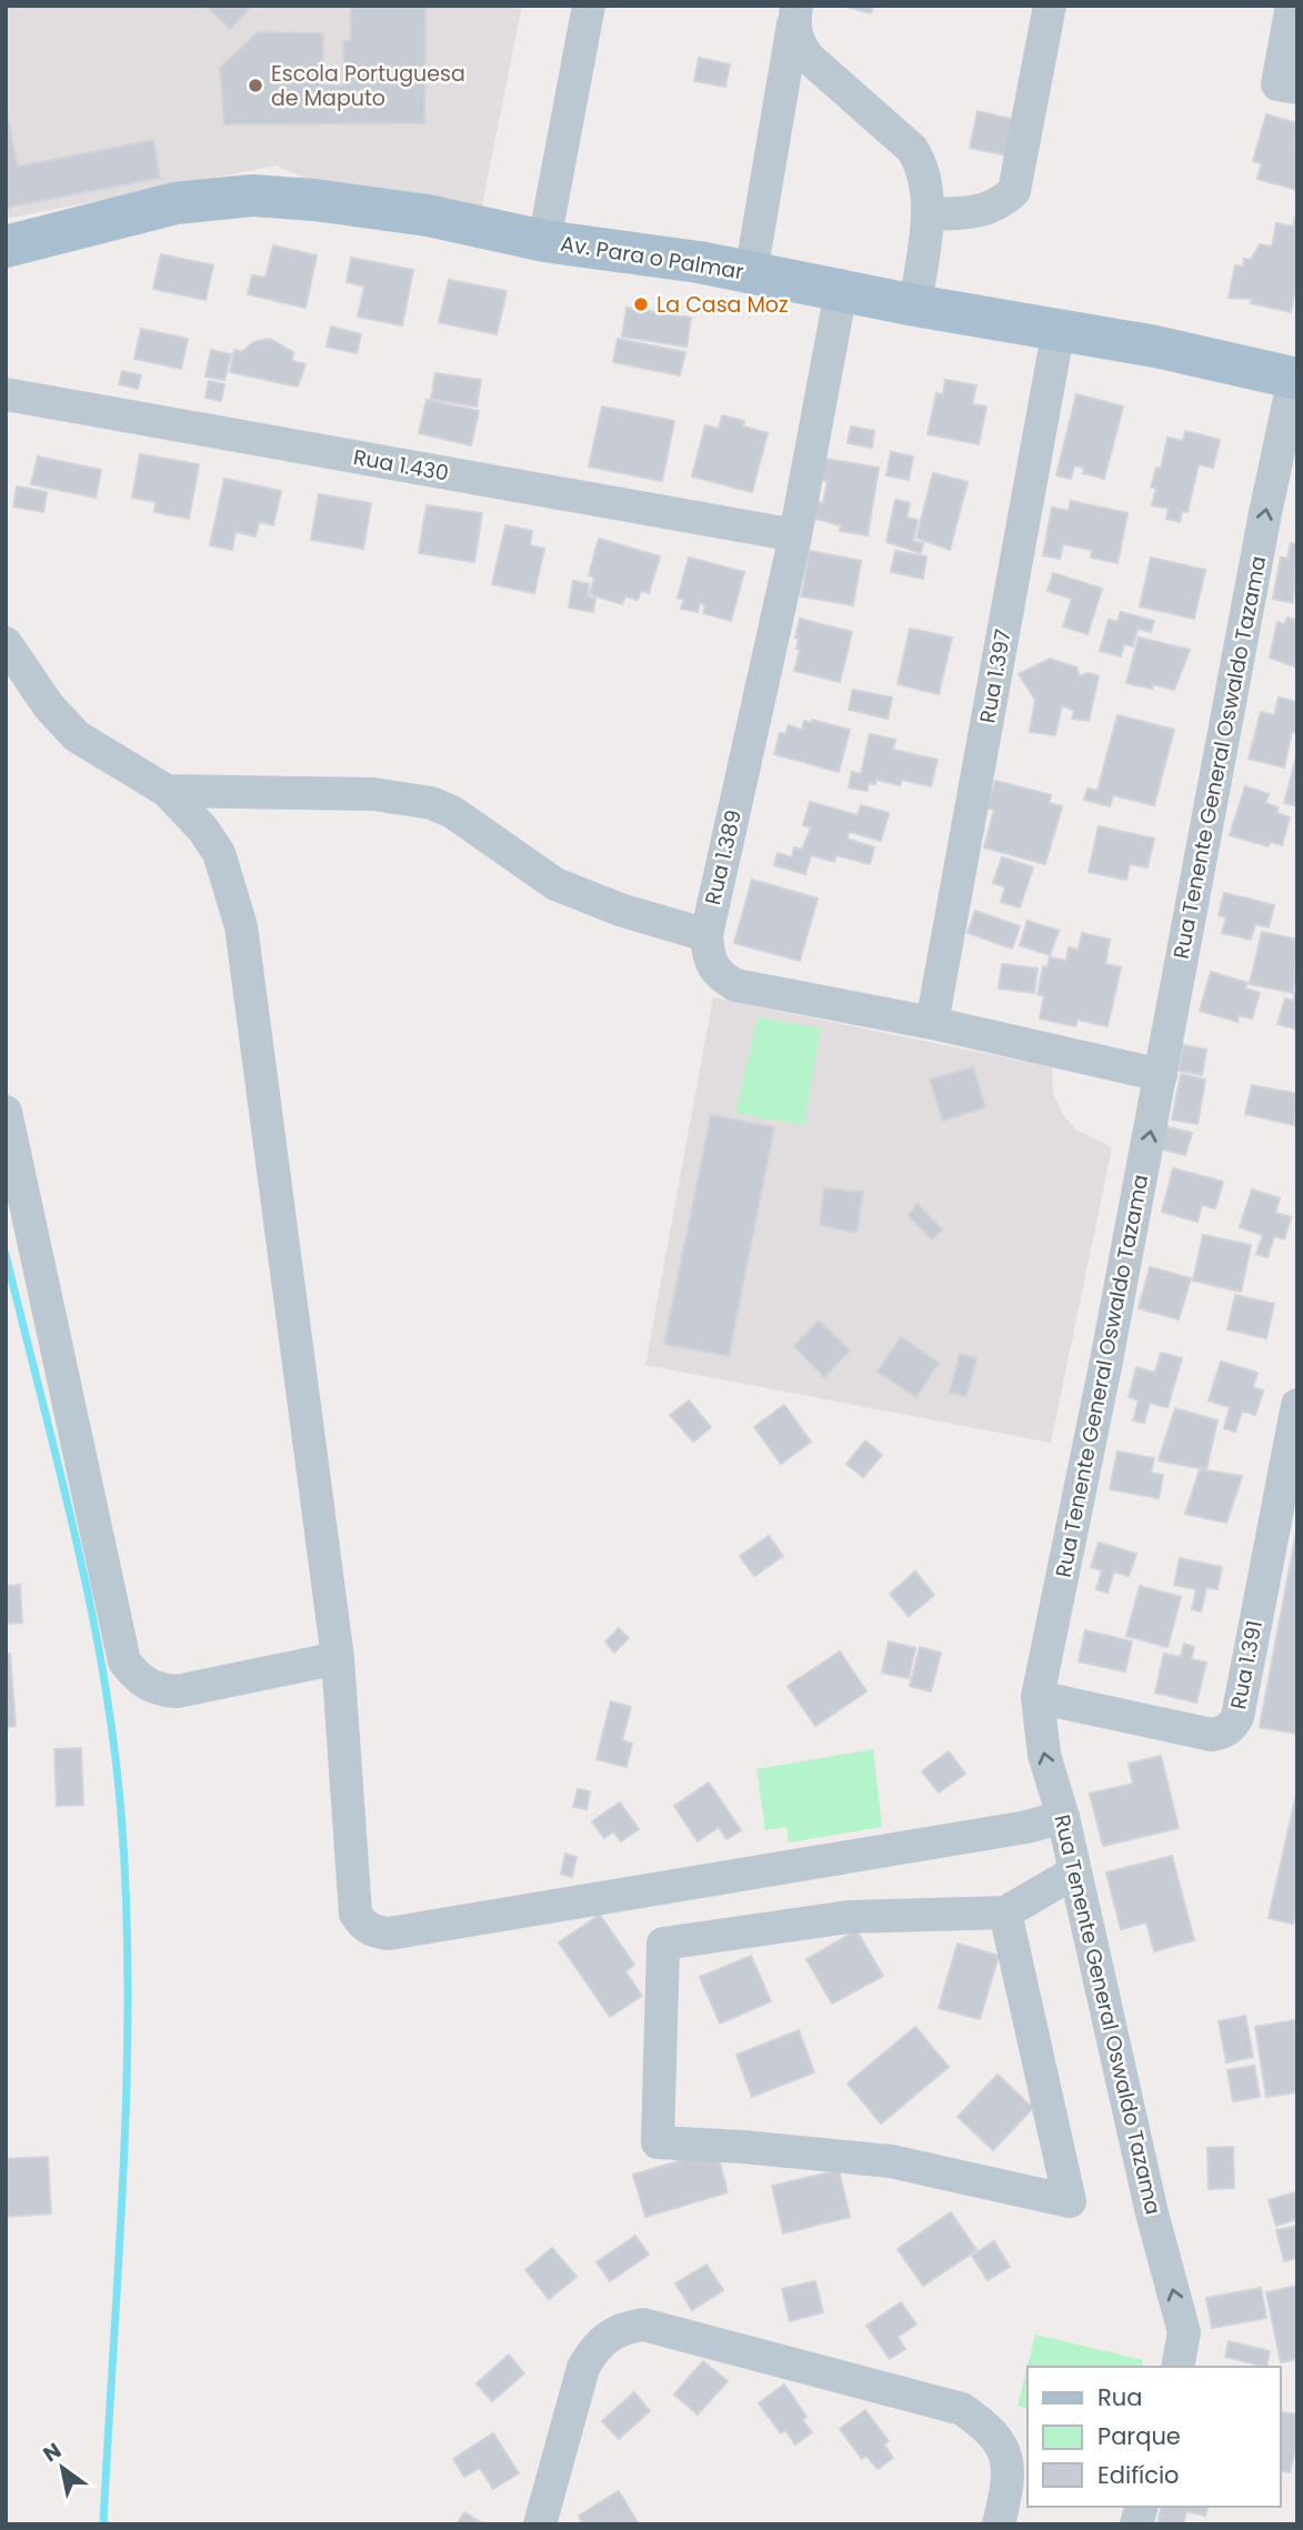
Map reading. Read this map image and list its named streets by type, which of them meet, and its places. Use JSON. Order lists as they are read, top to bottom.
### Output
{
  "streets": {
    "main road": ["Av. Para o Palmar"],
    "street": [
      "Rua 1.430",
      "Rua 1.397",
      "Rua Tenente General Oswaldo Tazama",
      "Rua 1.389",
      "Rua 1.391"
    ]
  },
  "crossings": [
    ["Av. Para o Palmar", "Rua 1.397"],
    ["Av. Para o Palmar", "Rua Tenente General Oswaldo Tazama"],
    ["Av. Para o Palmar", "Rua 1.389"],
    ["Rua 1.430", "Rua 1.389"],
    ["Rua 1.397", "Rua 1.389"],
    ["Rua Tenente General Oswaldo Tazama", "Rua 1.389"],
    ["Rua Tenente General Oswaldo Tazama", "Rua 1.391"]
  ],
  "one_way": ["Rua Tenente General Oswaldo Tazama"],
  "places": ["Escola Portuguesa de Maputo", "La Casa Moz"],
  "legend": ["Rua", "Parque", "Edifício"],
  "north": "top left"
}
